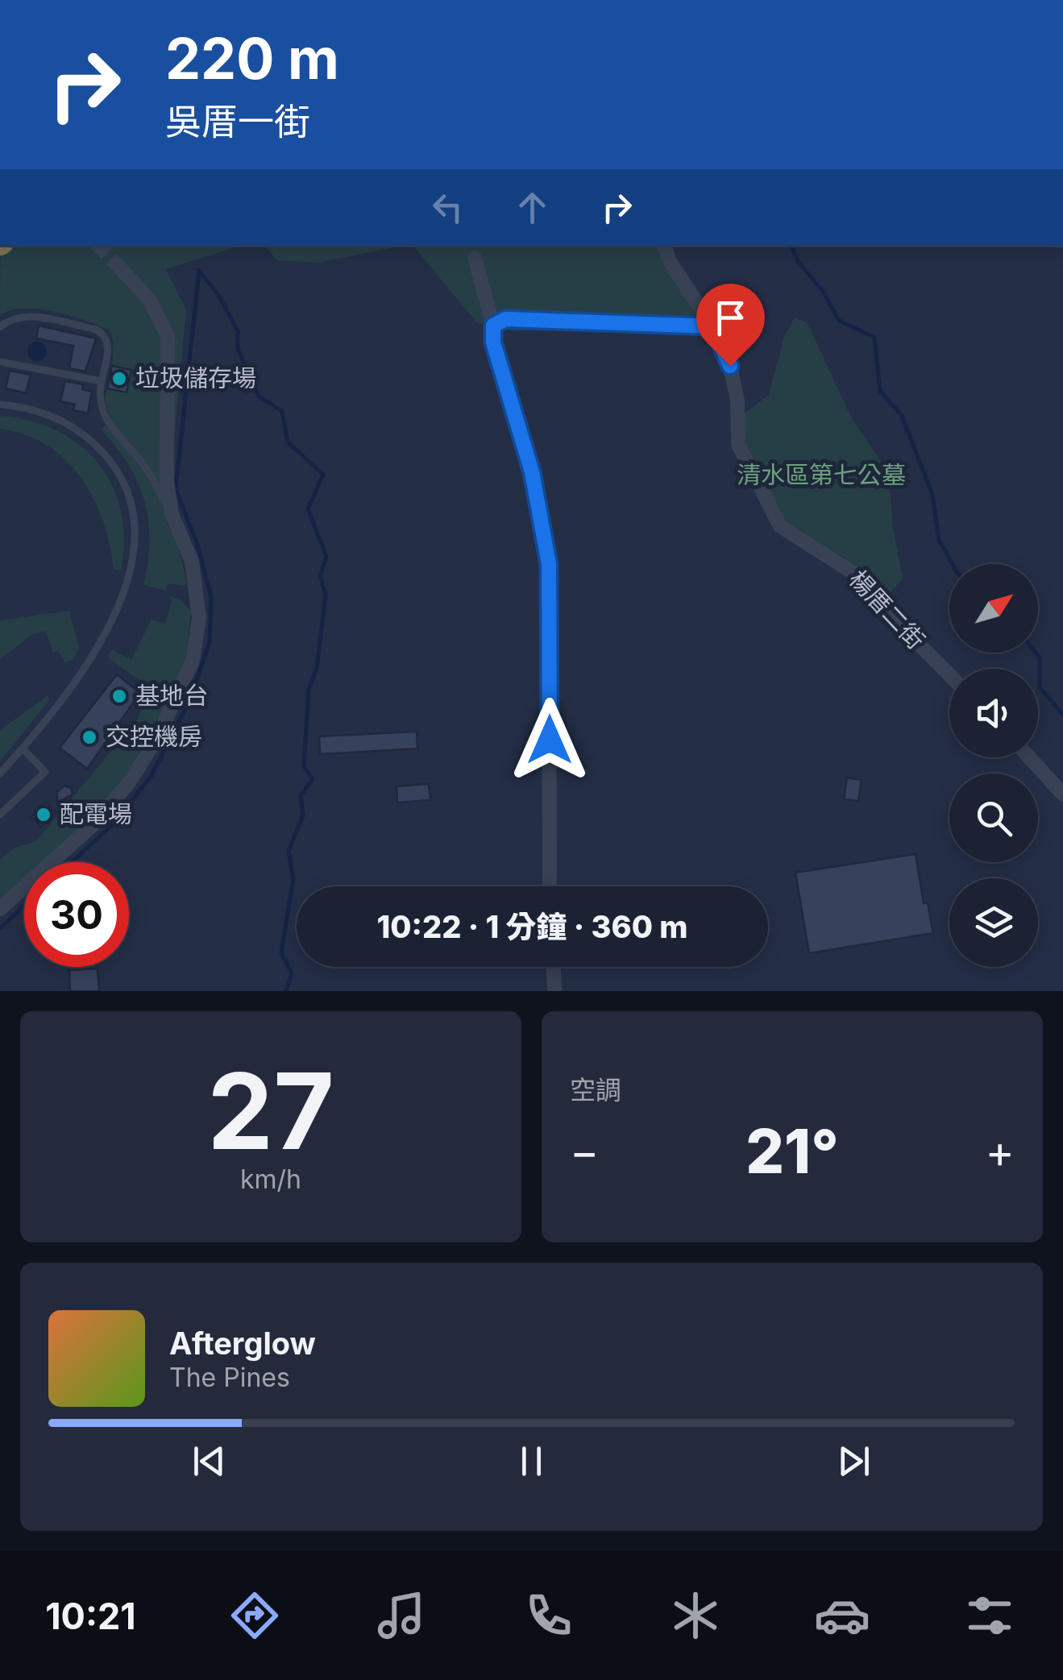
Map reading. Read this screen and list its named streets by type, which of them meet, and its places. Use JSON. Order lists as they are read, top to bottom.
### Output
{
  "streets": {
    "street": ["楊厝二街"]
  },
  "parks": ["清水區第七公墓"],
  "places": [
    "垃圾儲存場",
    "基地台",
    "交控機房",
    "配電場"
  ],
  "north": "top right",
  "page": {
    "turn": ["220 m", "吳厝一街"],
    "limit": "30",
    "trip": "10:22 · 1 分鐘 · 360 m",
    "tile": [
      ["27", "km/h"],
      "空調"
    ],
    "heat": ["−", "21°", "+"],
    "song": ["Afterglow", "The Pines"],
    "tabs": "10:21"
  }
}
